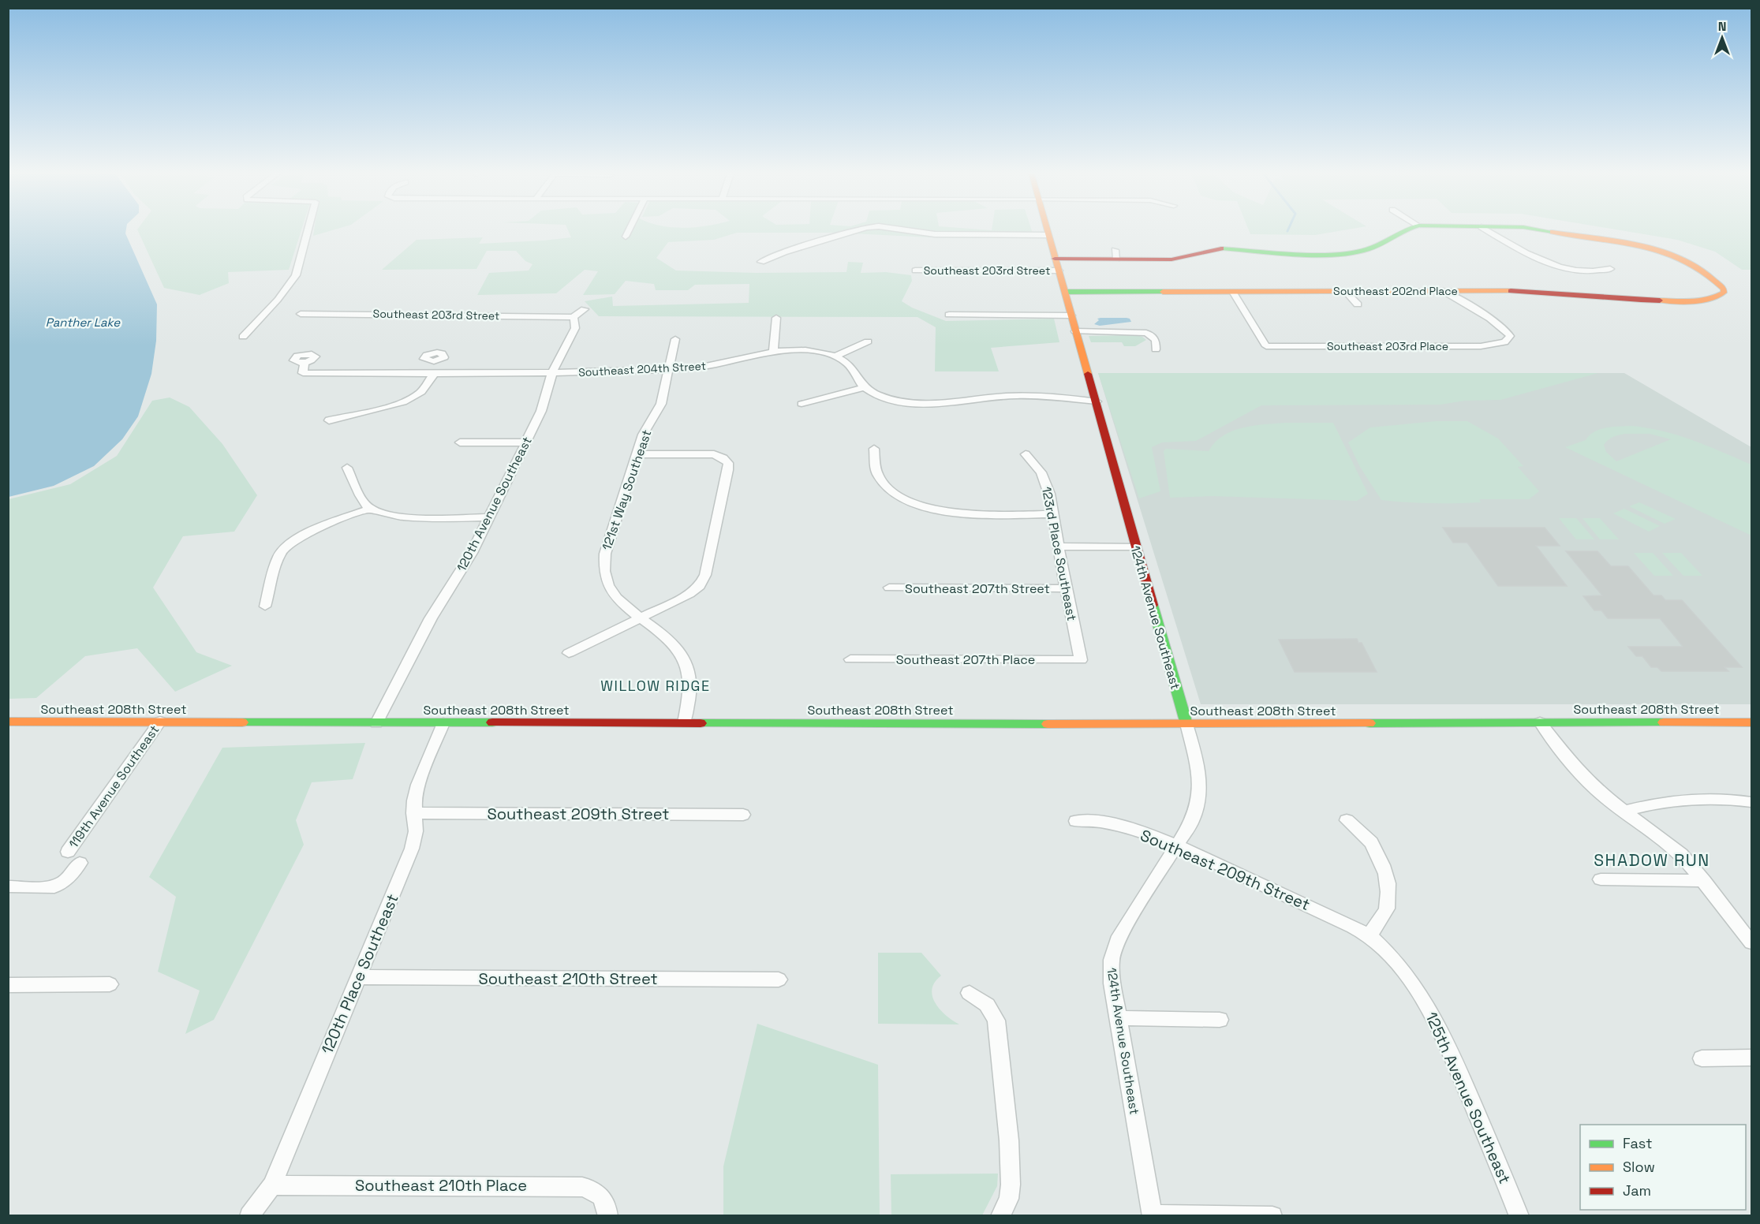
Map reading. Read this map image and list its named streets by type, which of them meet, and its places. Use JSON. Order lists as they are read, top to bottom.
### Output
{
  "streets": {
    "street": [
      "Southeast 203rd Street",
      "Southeast 202nd Place",
      "Southeast 203rd Place",
      "Southeast 204th Street",
      "121st Way Southeast",
      "120th Avenue Southeast",
      "123rd Place Southeast",
      "Southeast 207th Street",
      "124th Avenue Southeast",
      "Southeast 207th Place",
      "Southeast 208th Street",
      "119th Avenue Southeast",
      "Southeast 209th Street",
      "120th Place Southeast",
      "Southeast 210th Street",
      "125th Avenue Southeast",
      "Southeast 210th Place"
    ]
  },
  "crossings": [
    ["Southeast 203rd Street", "120th Avenue Southeast"],
    ["Southeast 203rd Street", "124th Avenue Southeast"],
    ["Southeast 202nd Place", "Southeast 203rd Place"],
    ["Southeast 202nd Place", "124th Avenue Southeast"],
    ["Southeast 204th Street", "121st Way Southeast"],
    ["Southeast 204th Street", "120th Avenue Southeast"],
    ["Southeast 204th Street", "124th Avenue Southeast"],
    ["121st Way Southeast", "Southeast 208th Street"],
    ["120th Avenue Southeast", "Southeast 208th Street"],
    ["123rd Place Southeast", "Southeast 207th Street"],
    ["123rd Place Southeast", "Southeast 207th Place"],
    ["124th Avenue Southeast", "Southeast 208th Street"],
    ["124th Avenue Southeast", "Southeast 209th Street"],
    ["Southeast 208th Street", "119th Avenue Southeast"],
    ["Southeast 208th Street", "120th Place Southeast"],
    ["Southeast 209th Street", "120th Place Southeast"],
    ["Southeast 209th Street", "125th Avenue Southeast"],
    ["120th Place Southeast", "Southeast 210th Street"],
    ["120th Place Southeast", "Southeast 210th Place"]
  ],
  "districts": ["WILLOW RIDGE", "SHADOW RUN"],
  "water": ["Panther Lake"],
  "legend": ["Fast", "Slow", "Jam"],
  "north": "top"
}
